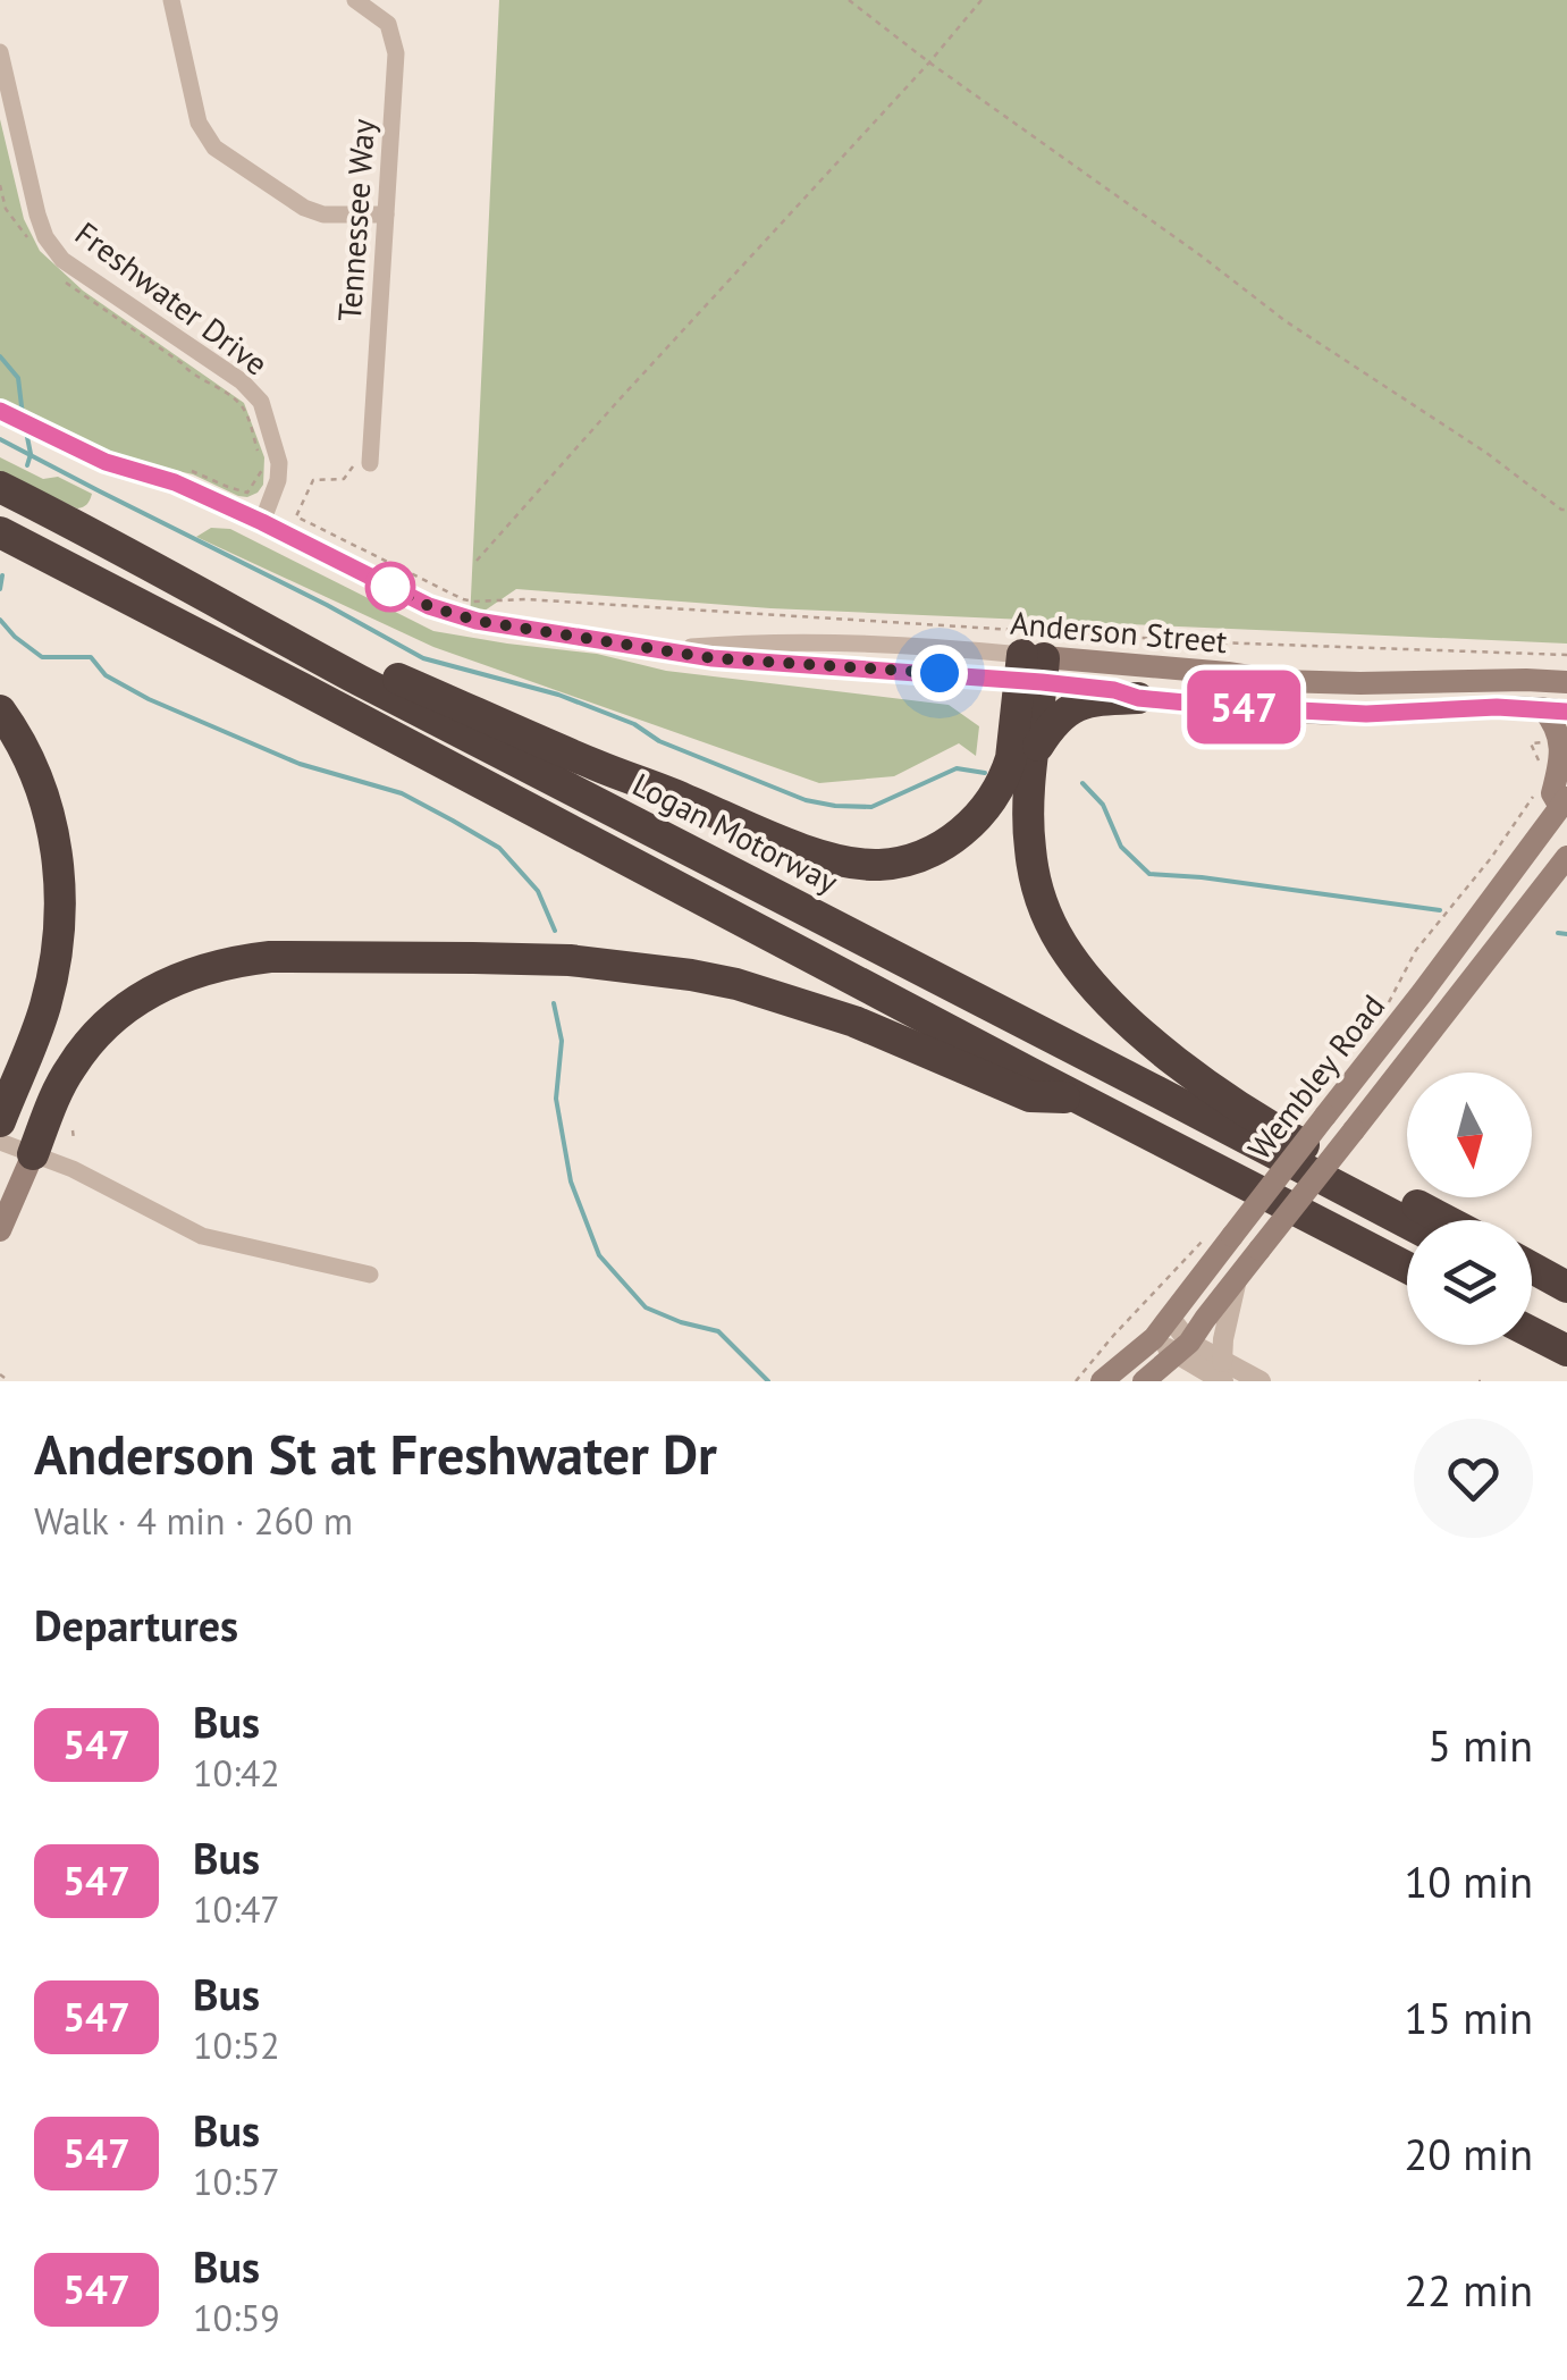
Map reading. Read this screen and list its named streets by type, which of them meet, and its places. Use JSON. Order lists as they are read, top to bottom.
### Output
{
  "streets": {
    "highway": ["Logan Motorway"],
    "main road": ["Anderson Street", "Wembley Road"],
    "street": ["Tennessee Way", "Freshwater Drive"]
  },
  "crossings": [
    ["Freshwater Drive", "Anderson Street"]
  ],
  "lines": ["bus line 547"],
  "north": "bottom",
  "page": {
    "on_map": "547",
    "heading": [
      ["Anderson St at Freshwater Dr", "Walk · 4 min · 260 m"],
      "Departures"
    ],
    "list": [
      {
        "mark": "547",
        "name": "Bus",
        "note": "10:42",
        "value": "5 min"
      },
      {
        "mark": "547",
        "name": "Bus",
        "note": "10:47",
        "value": "10 min"
      },
      {
        "mark": "547",
        "name": "Bus",
        "note": "10:52",
        "value": "15 min"
      },
      {
        "mark": "547",
        "name": "Bus",
        "note": "10:57",
        "value": "20 min"
      },
      {
        "mark": "547",
        "name": "Bus",
        "note": "10:59",
        "value": "22 min"
      }
    ]
  }
}
